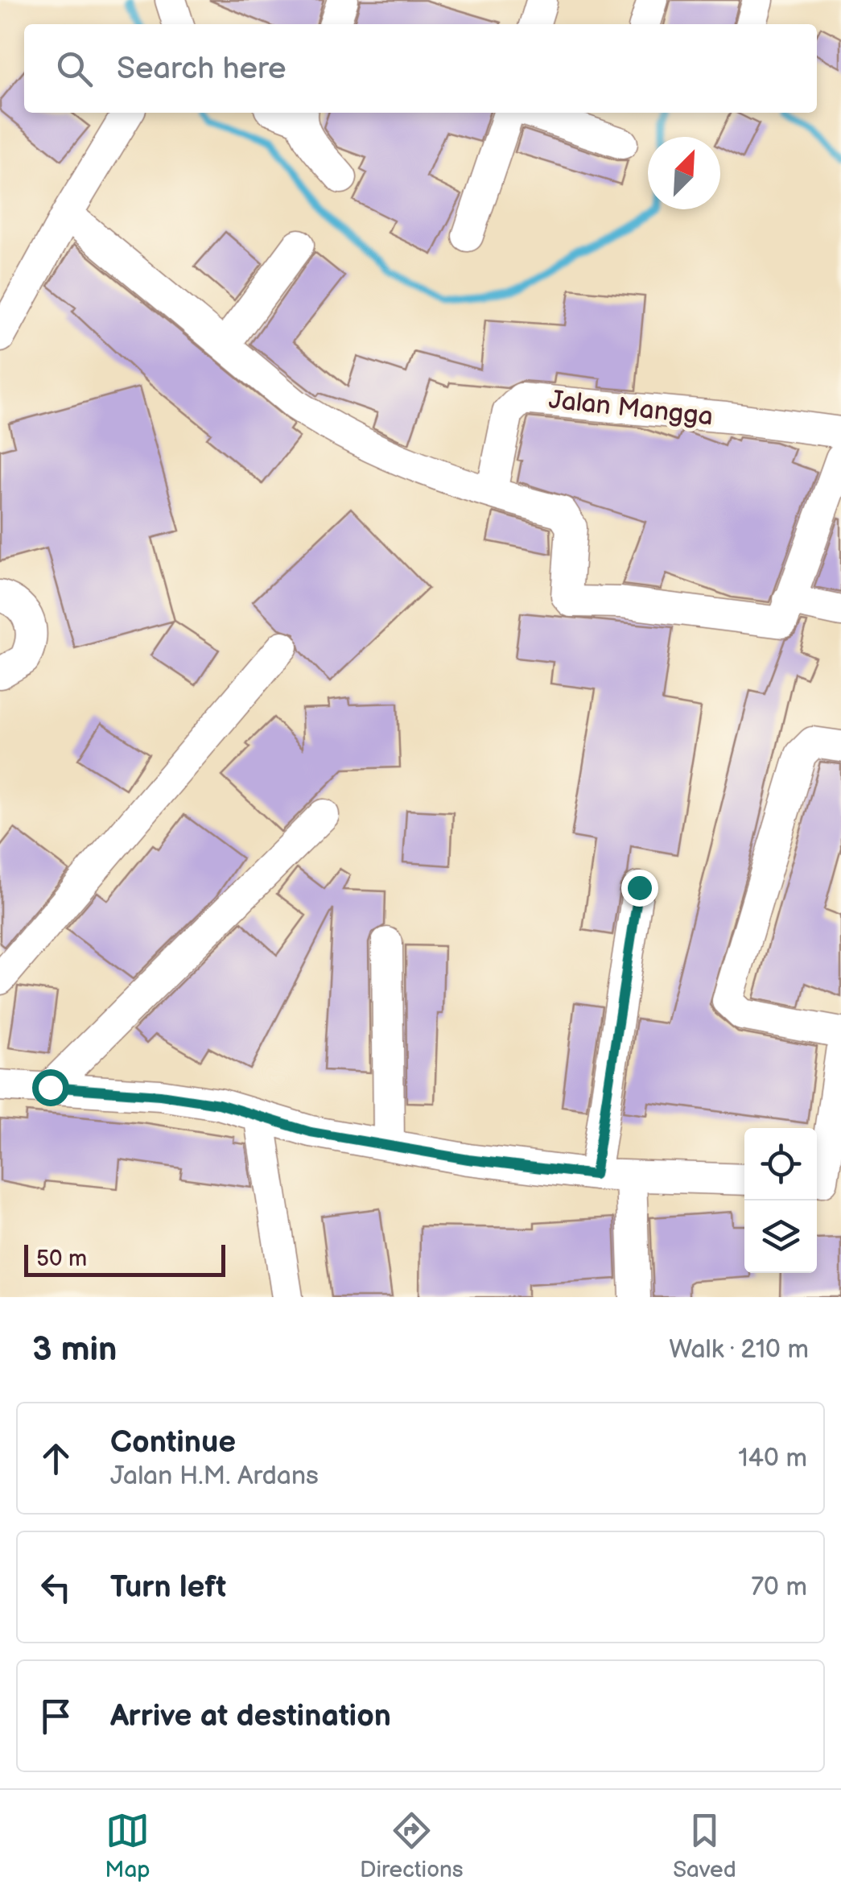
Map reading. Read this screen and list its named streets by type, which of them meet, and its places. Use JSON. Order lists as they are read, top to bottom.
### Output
{
  "streets": {
    "street": ["Jalan Mangga"]
  },
  "scale_bar": "50 m",
  "north": "top right",
  "page": {
    "search": "Search here",
    "scale": "50 m",
    "heading": ["3 min", "Walk · 210 m"],
    "list": [
      ["Continue", "Jalan H.M. Ardans", "140 m"],
      ["Turn left", "70 m"],
      "Arrive at destination"
    ],
    "nav": ["Map", "Directions", "Saved"]
  }
}
